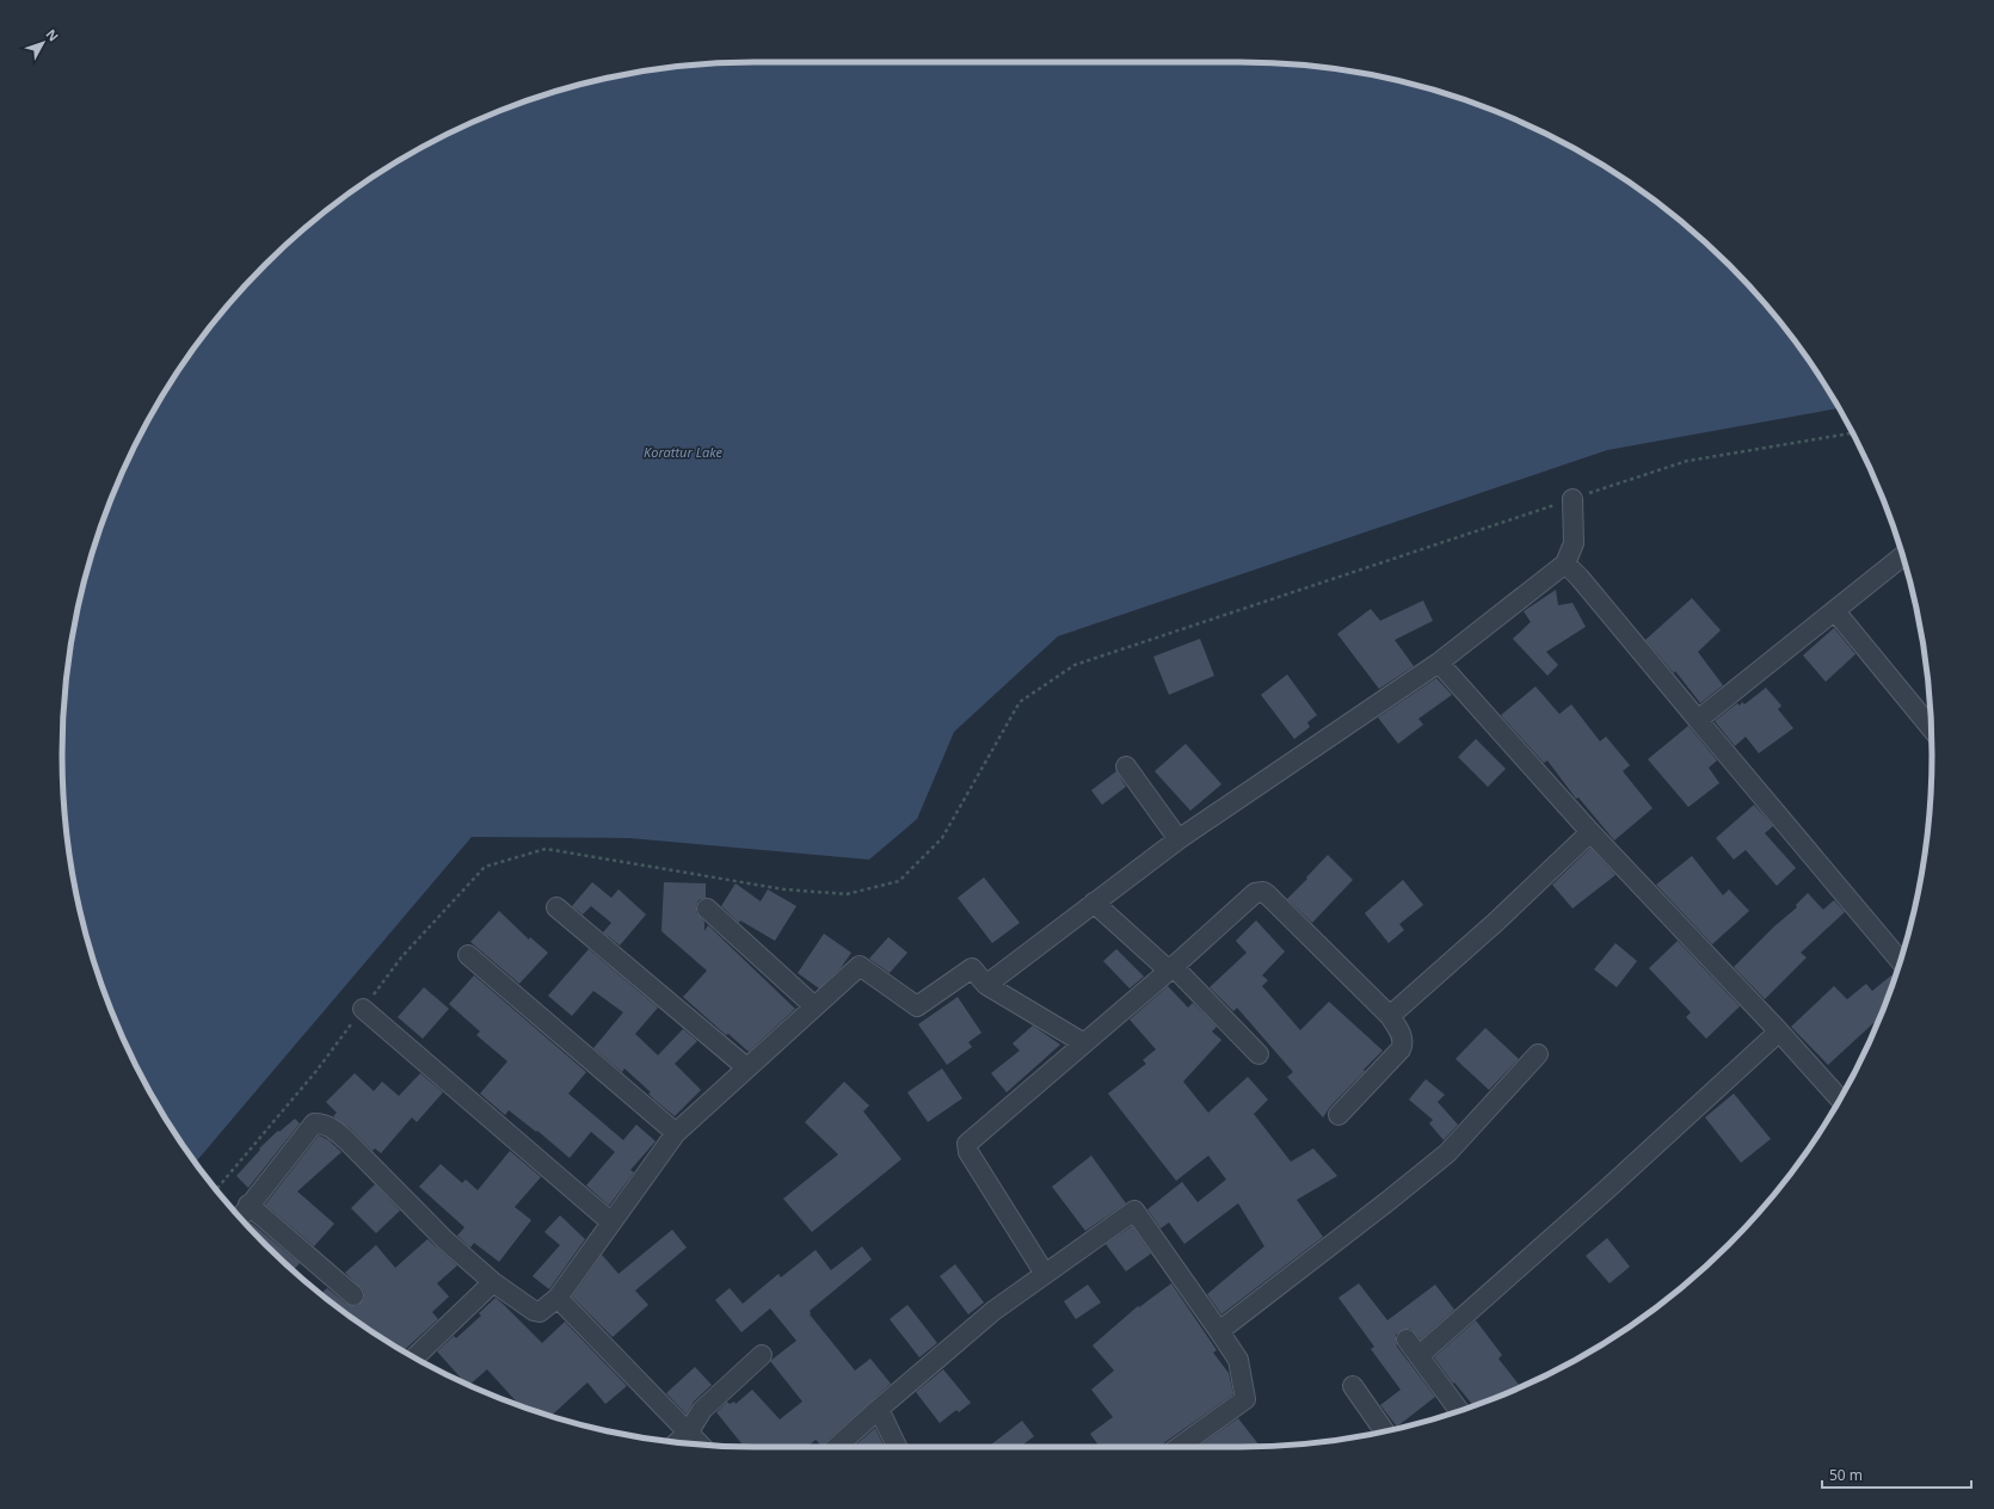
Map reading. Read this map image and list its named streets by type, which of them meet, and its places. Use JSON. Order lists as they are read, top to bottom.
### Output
{
  "water": ["Korattur Lake"],
  "scale_bar": "50 m",
  "north": "top right"
}
